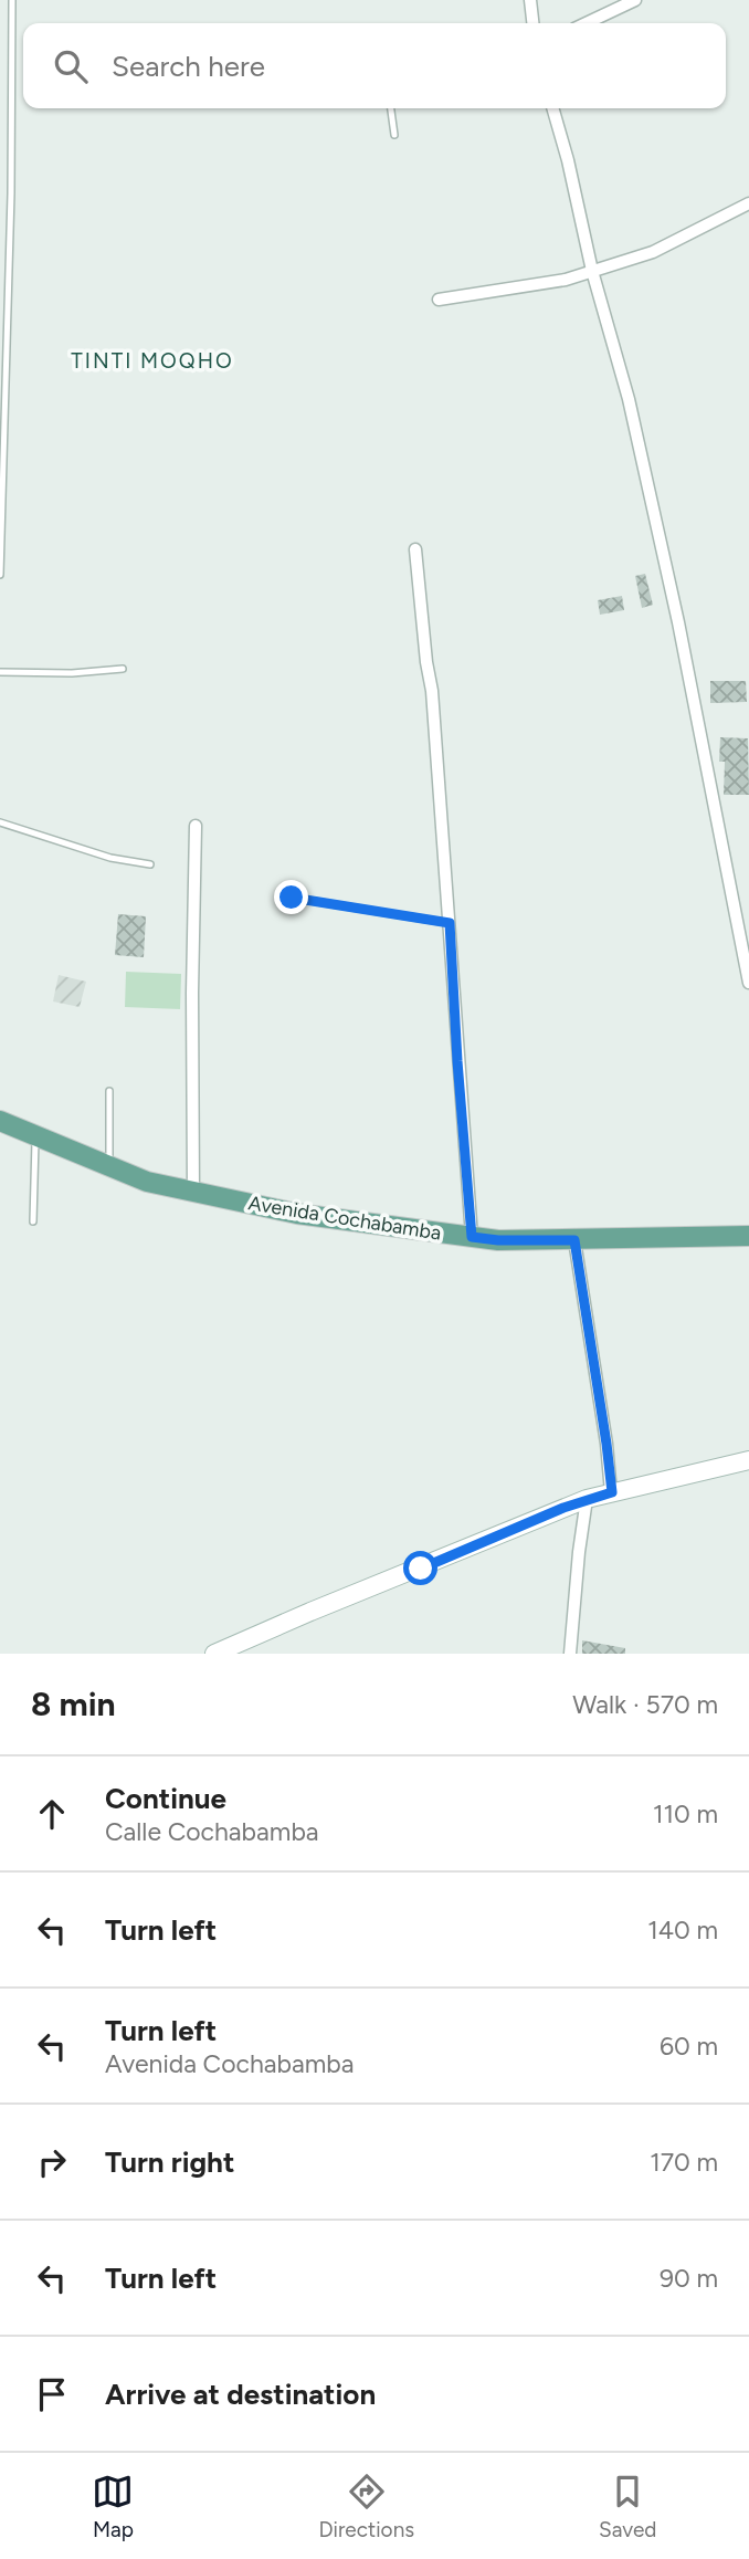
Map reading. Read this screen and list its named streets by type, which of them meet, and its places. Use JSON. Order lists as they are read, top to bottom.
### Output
{
  "streets": {
    "main road": ["Avenida Cochabamba"]
  },
  "districts": ["TINTI MOQHO"],
  "page": {
    "search": "Search here",
    "heading": ["8 min", "Walk · 570 m"],
    "list": [
      ["Continue", "Calle Cochabamba", "110 m"],
      ["Turn left", "140 m"],
      ["Turn left", "Avenida Cochabamba", "60 m"],
      ["Turn right", "170 m"],
      ["Turn left", "90 m"],
      "Arrive at destination"
    ],
    "nav": ["Map", "Directions", "Saved"]
  }
}
